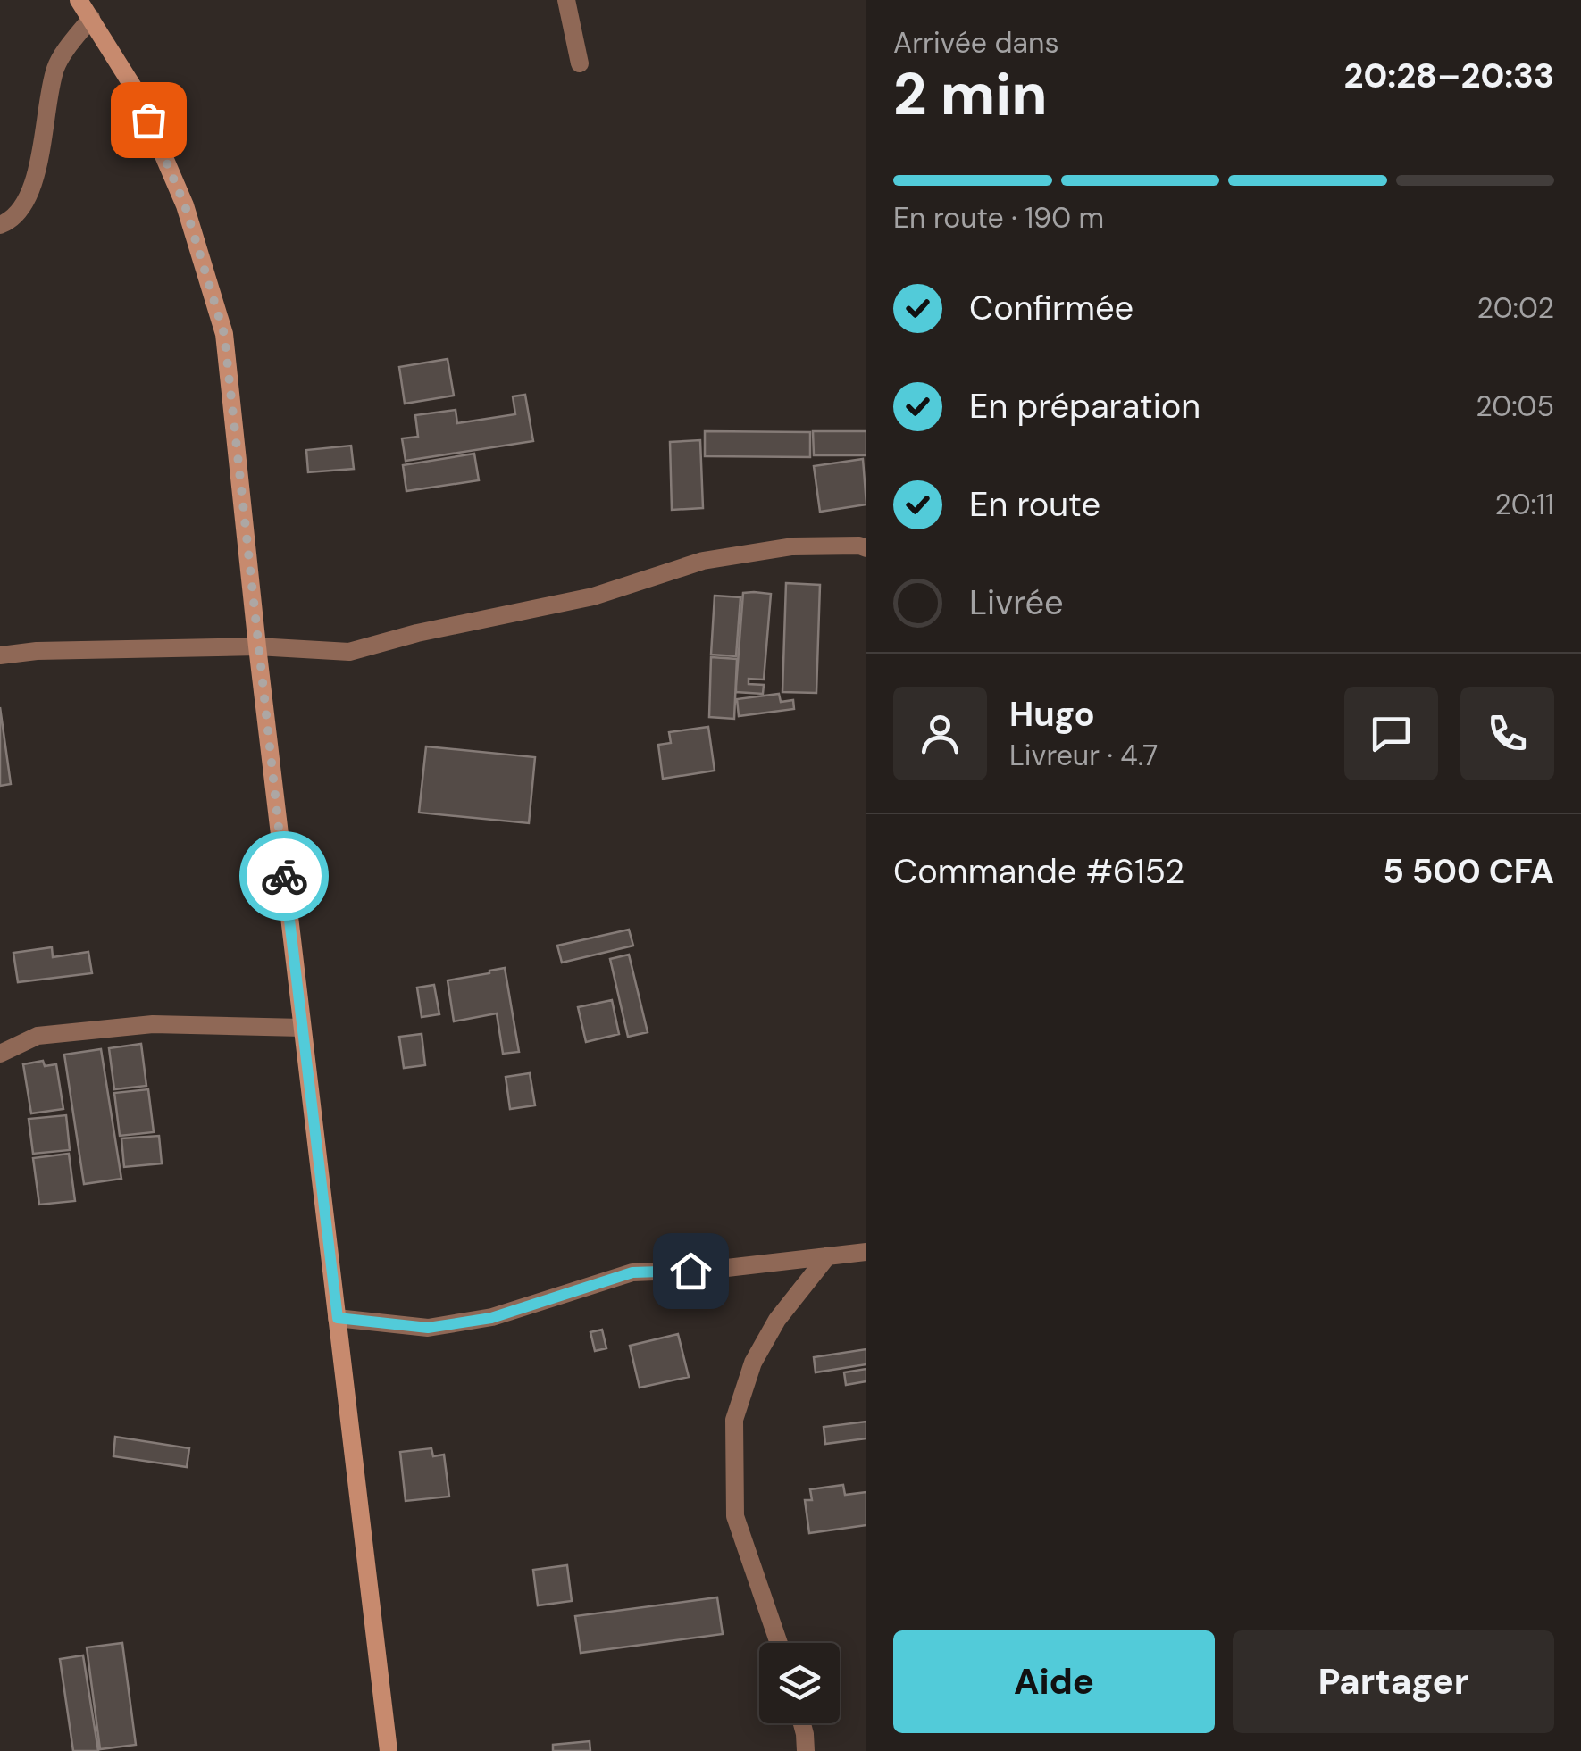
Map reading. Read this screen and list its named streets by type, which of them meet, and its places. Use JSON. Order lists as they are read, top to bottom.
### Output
{
  "page": {
    "heading": ["2 min", "Arrivée dans", "20:28–20:33"],
    "panel": [
      "Hugo",
      "Livreur · 4.7",
      "Commande #6152",
      "5 500 CFA"
    ],
    "bar": "En route · 190 m",
    "list": [
      ["Confirmée", "20:02"],
      ["En préparation", "20:05"],
      ["En route", "20:11"],
      "Livrée"
    ],
    "buttons": ["Aide", "Partager"]
  }
}
